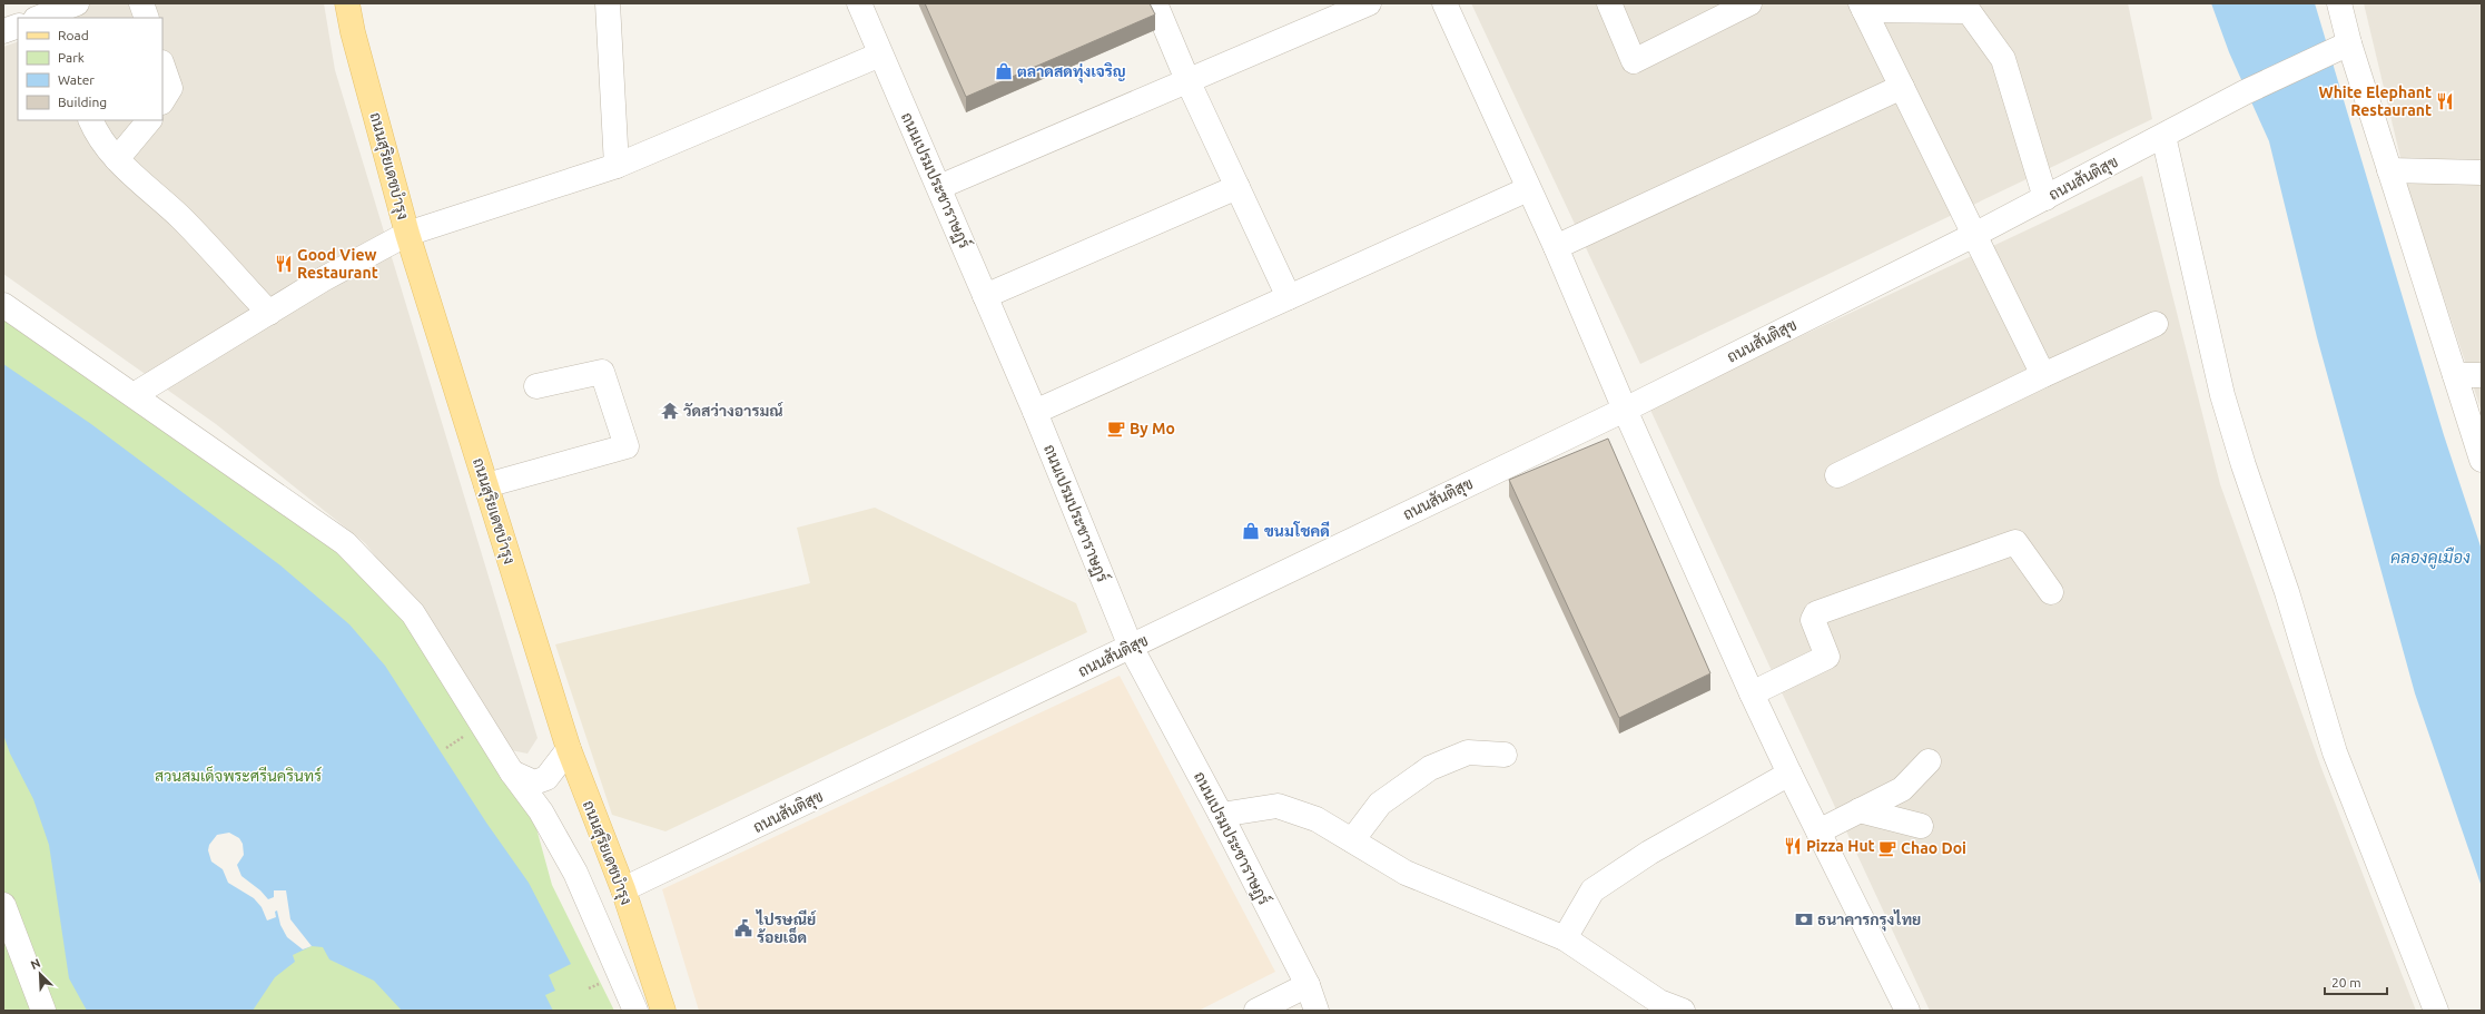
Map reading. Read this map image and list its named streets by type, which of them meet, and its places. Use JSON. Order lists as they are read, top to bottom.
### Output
{
  "streets": {
    "main road": ["ถนนสุริยเดชบำรุง"],
    "street": ["ถนนสันติสุข", "ถนนเปรมประชาราษฏร์"]
  },
  "crossings": [
    ["ถนนสุริยเดชบำรุง", "ถนนสันติสุข"],
    ["ถนนสันติสุข", "ถนนเปรมประชาราษฏร์"]
  ],
  "water": ["คลองคูเมือง"],
  "parks": ["สวนสมเด็จพระศรีนครินทร์"],
  "places": {
    "shop": ["ตลาดสดทุ่งเจริญ", "ขนมโชคดี"],
    "restaurant": ["White Elephant Restaurant", "Good View Restaurant", "Pizza Hut"],
    "temple": ["วัดสว่างอารมณ์"],
    "cafe": ["By Mo", "Chao Doi"],
    "bank": ["ธนาคารกรุงไทย"],
    "public building": ["ไปรษณีย์ ร้อยเอ็ด"]
  },
  "legend": [
    "Road",
    "Park",
    "Water",
    "Building"
  ],
  "scale_bar": "20 m",
  "north": "top left"
}
